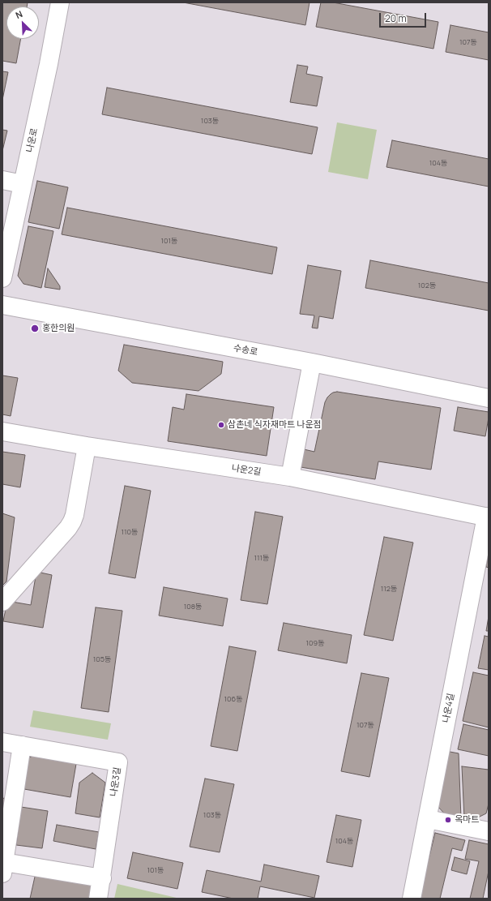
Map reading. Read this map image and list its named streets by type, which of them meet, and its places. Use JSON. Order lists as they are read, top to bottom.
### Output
{
  "streets": {
    "street": [
      "나운로",
      "수송로",
      "나운2길",
      "나운4길",
      "나운3길"
    ]
  },
  "crossings": [
    ["나운2길", "나운4길"]
  ],
  "places": ["홍한의원", "삼촌네 식자재마트 나운점", "옥마트"],
  "house_numbers": [
    "107동",
    "103동",
    "104동",
    "101동",
    "102동",
    "110동",
    "111동",
    "112동",
    "108동",
    "109동",
    "105동",
    "106동",
    "107동",
    "103동",
    "104동",
    "101동"
  ],
  "scale_bar": "20 m",
  "north": "top left"
}
